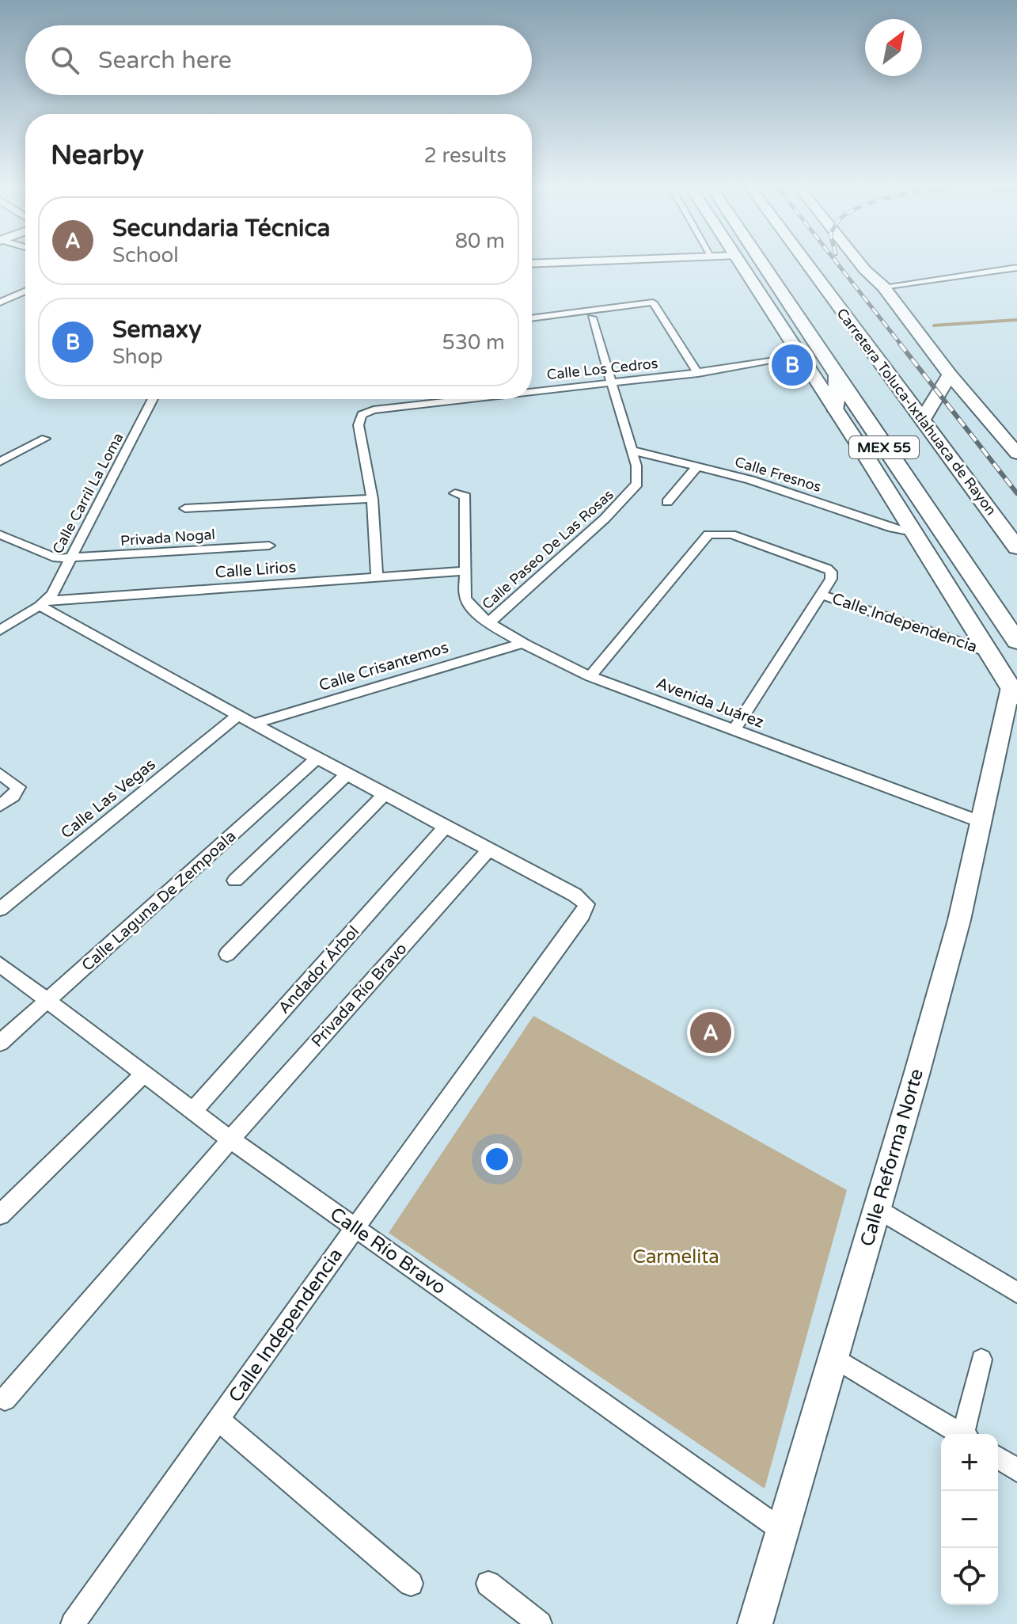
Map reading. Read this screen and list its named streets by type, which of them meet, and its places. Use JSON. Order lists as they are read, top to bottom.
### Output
{
  "streets": {
    "highway": ["Carretera Toluca-Ixtlahuaca de Rayon", "MEX 55"],
    "main road": ["Calle Reforma Norte"],
    "street": [
      "Calle Los Cedros",
      "Calle Fresnos",
      "Calle Carril La Loma",
      "Privada Nogal",
      "Calle Paseo De Las Rosas",
      "Calle Lirios",
      "Calle Independencia",
      "Calle Crisantemos",
      "Avenida Juárez",
      "Calle Las Vegas",
      "Calle Laguna De Zempoala",
      "Andador Árbol",
      "Privada Río Bravo",
      "Calle Río Bravo"
    ]
  },
  "crossings": [
    ["Calle Los Cedros", "Calle Paseo De Las Rosas"],
    ["Calle Los Cedros", "Calle Lirios"],
    ["Calle Fresnos", "Calle Paseo De Las Rosas"],
    ["Calle Carril La Loma", "Privada Nogal"],
    ["Calle Carril La Loma", "Calle Lirios"],
    ["Calle Paseo De Las Rosas", "Avenida Juárez"],
    ["Calle Lirios", "Avenida Juárez"],
    ["Calle Independencia", "Avenida Juárez"],
    ["Calle Independencia", "Privada Río Bravo"],
    ["Calle Independencia", "Calle Río Bravo"],
    ["Calle Crisantemos", "Avenida Juárez"],
    ["Avenida Juárez", "Calle Reforma Norte"],
    ["Calle Laguna De Zempoala", "Calle Río Bravo"],
    ["Andador Árbol", "Calle Río Bravo"],
    ["Privada Río Bravo", "Calle Río Bravo"],
    ["Calle Reforma Norte", "Calle Río Bravo"]
  ],
  "parks": ["Carmelita"],
  "north": "top right",
  "page": {
    "search": "Search here",
    "heading": ["Nearby", "2 results"],
    "list": [
      {
        "mark": "A",
        "name": "Secundaria Técnica",
        "note": "School",
        "value": "80 m"
      },
      {
        "mark": "B",
        "name": "Semaxy",
        "note": "Shop",
        "value": "530 m"
      }
    ],
    "pins": ["B", "A"],
    "map_buttons": ["+", "−"]
  }
}
